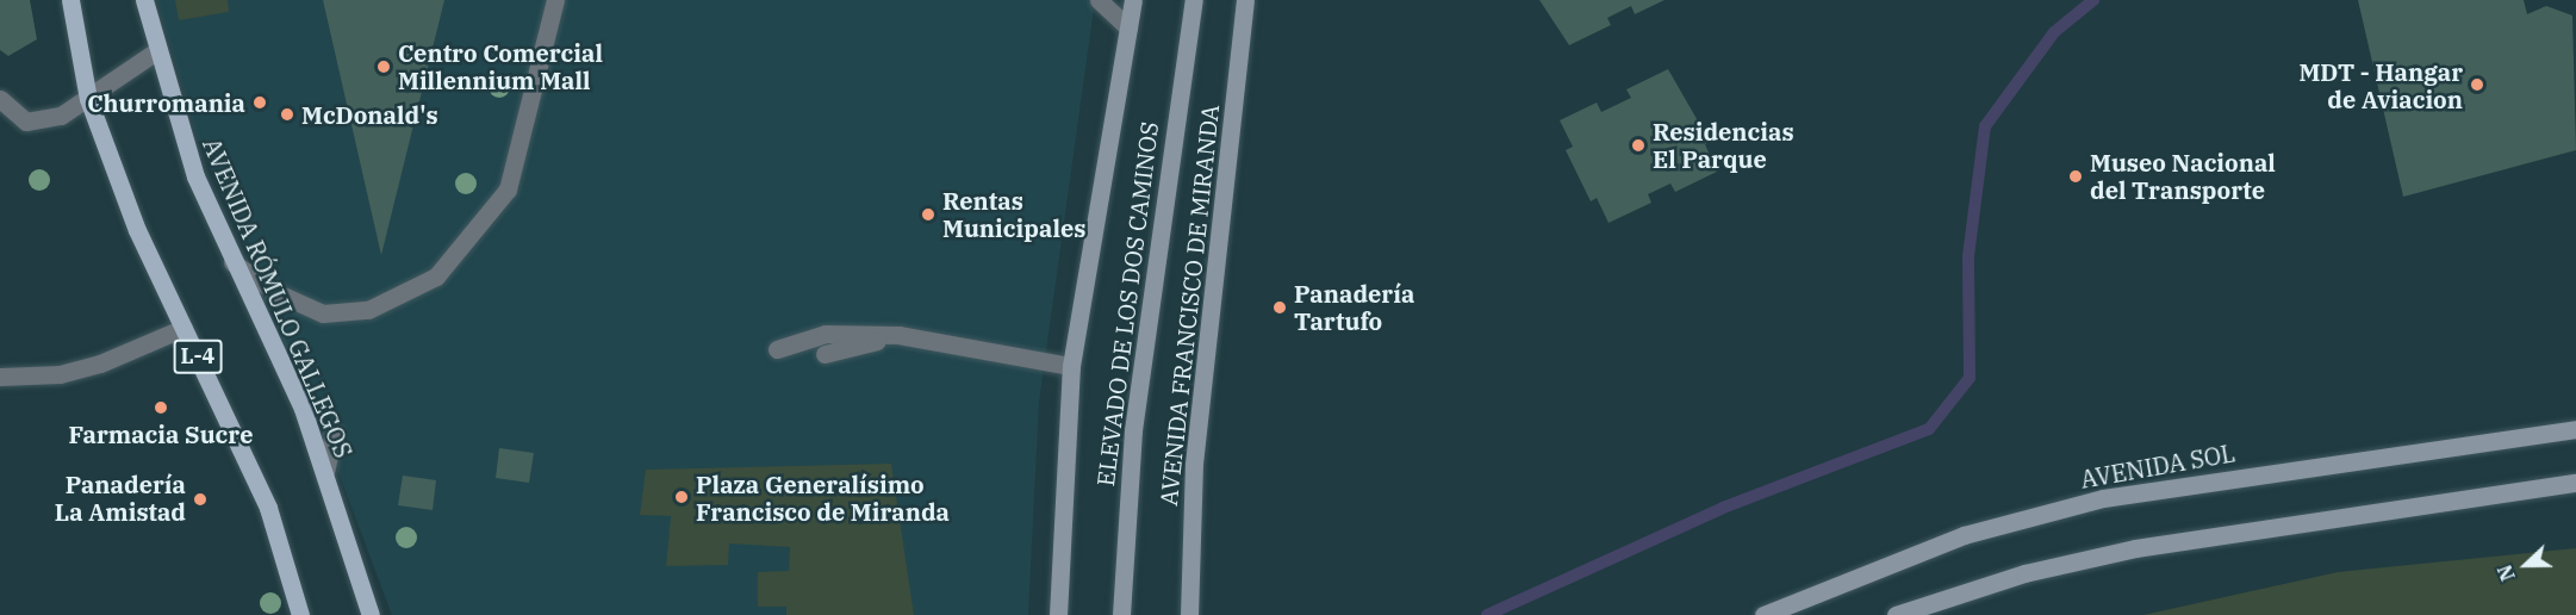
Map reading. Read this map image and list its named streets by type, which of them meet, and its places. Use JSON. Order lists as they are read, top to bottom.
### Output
{
  "streets": {
    "main road": [
      "AVENIDA RÓMULO GALLEGOS",
      "ELEVADO DE LOS DOS CAMINOS",
      "AVENIDA FRANCISCO DE MIRANDA",
      "L-4",
      "AVENIDA SOL"
    ]
  },
  "places": [
    "Centro Comercial Millennium Mall",
    "MDT - Hangar de Aviacion",
    "Churromania",
    "McDonald's",
    "Residencias El Parque",
    "Museo Nacional del Transporte",
    "Rentas Municipales",
    "Panadería Tartufo",
    "Farmacia Sucre",
    "Plaza Generalísimo Francisco de Miranda",
    "Panadería La Amistad"
  ],
  "north": "left"
}
